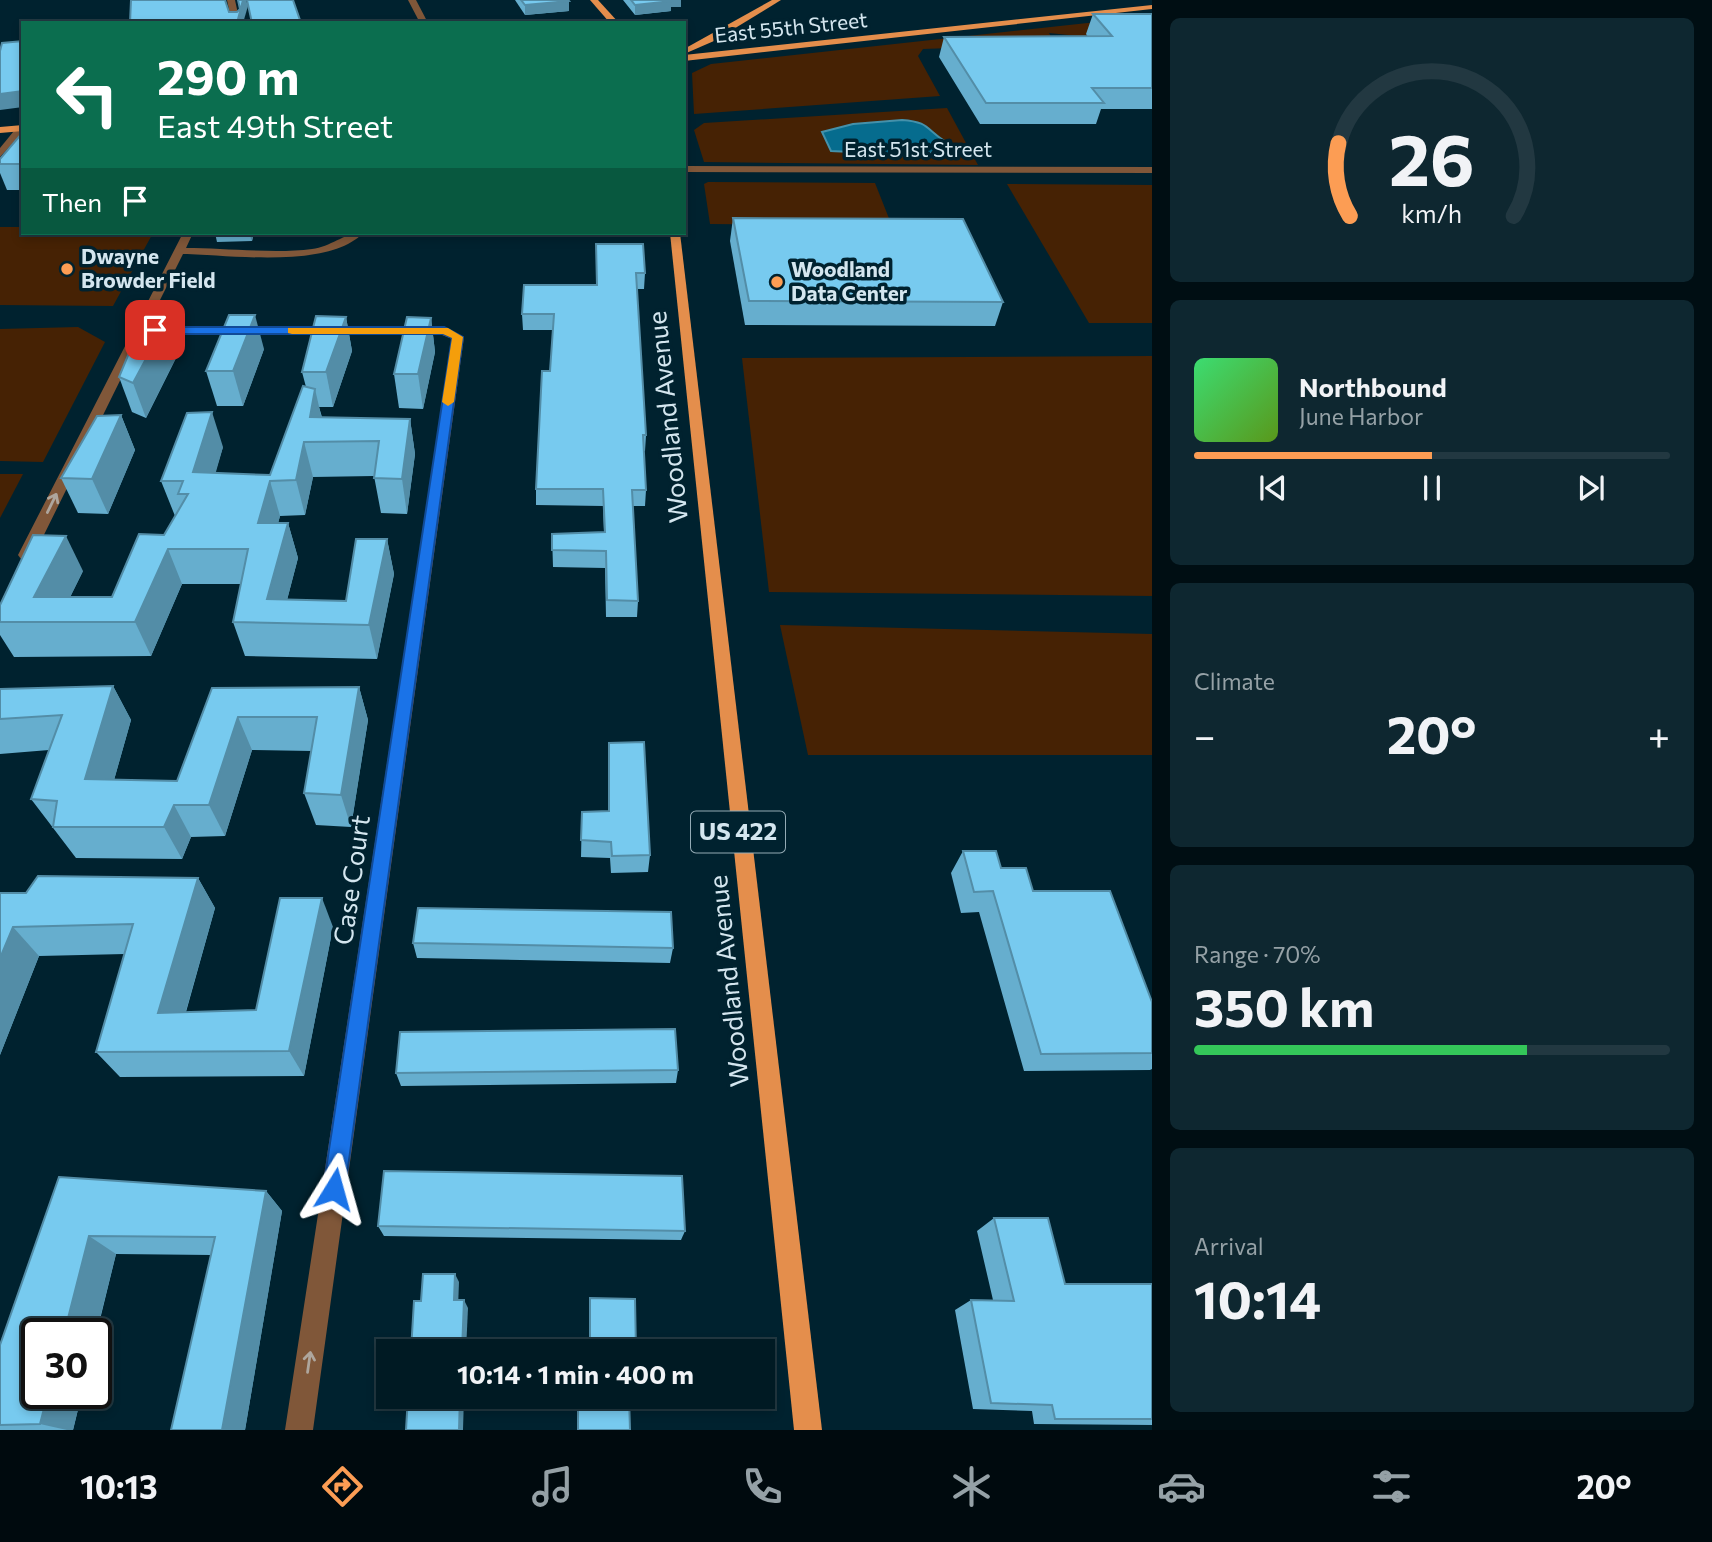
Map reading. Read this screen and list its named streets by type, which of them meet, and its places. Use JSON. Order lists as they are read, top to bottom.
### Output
{
  "streets": {
    "main road": ["East 55th Street", "Woodland Avenue", "US 422"],
    "street": ["East 51st Street", "Case Court"]
  },
  "places": ["Dwayne Browder Field", "Woodland Data Center"],
  "page": {
    "turn": ["290 m", "East 49th Street"],
    "then": "Then",
    "song": ["Northbound", "June Harbor"],
    "tile": [
      "Climate",
      ["Range · 70%", "350 km"],
      ["Arrival", "10:14"]
    ],
    "heat": ["−", "20°", "+"],
    "limit": "30",
    "trip": "10:14 · 1 min · 400 m",
    "tabs": ["10:13", "20°"],
    "gauge": ["26", "km/h"]
  }
}
